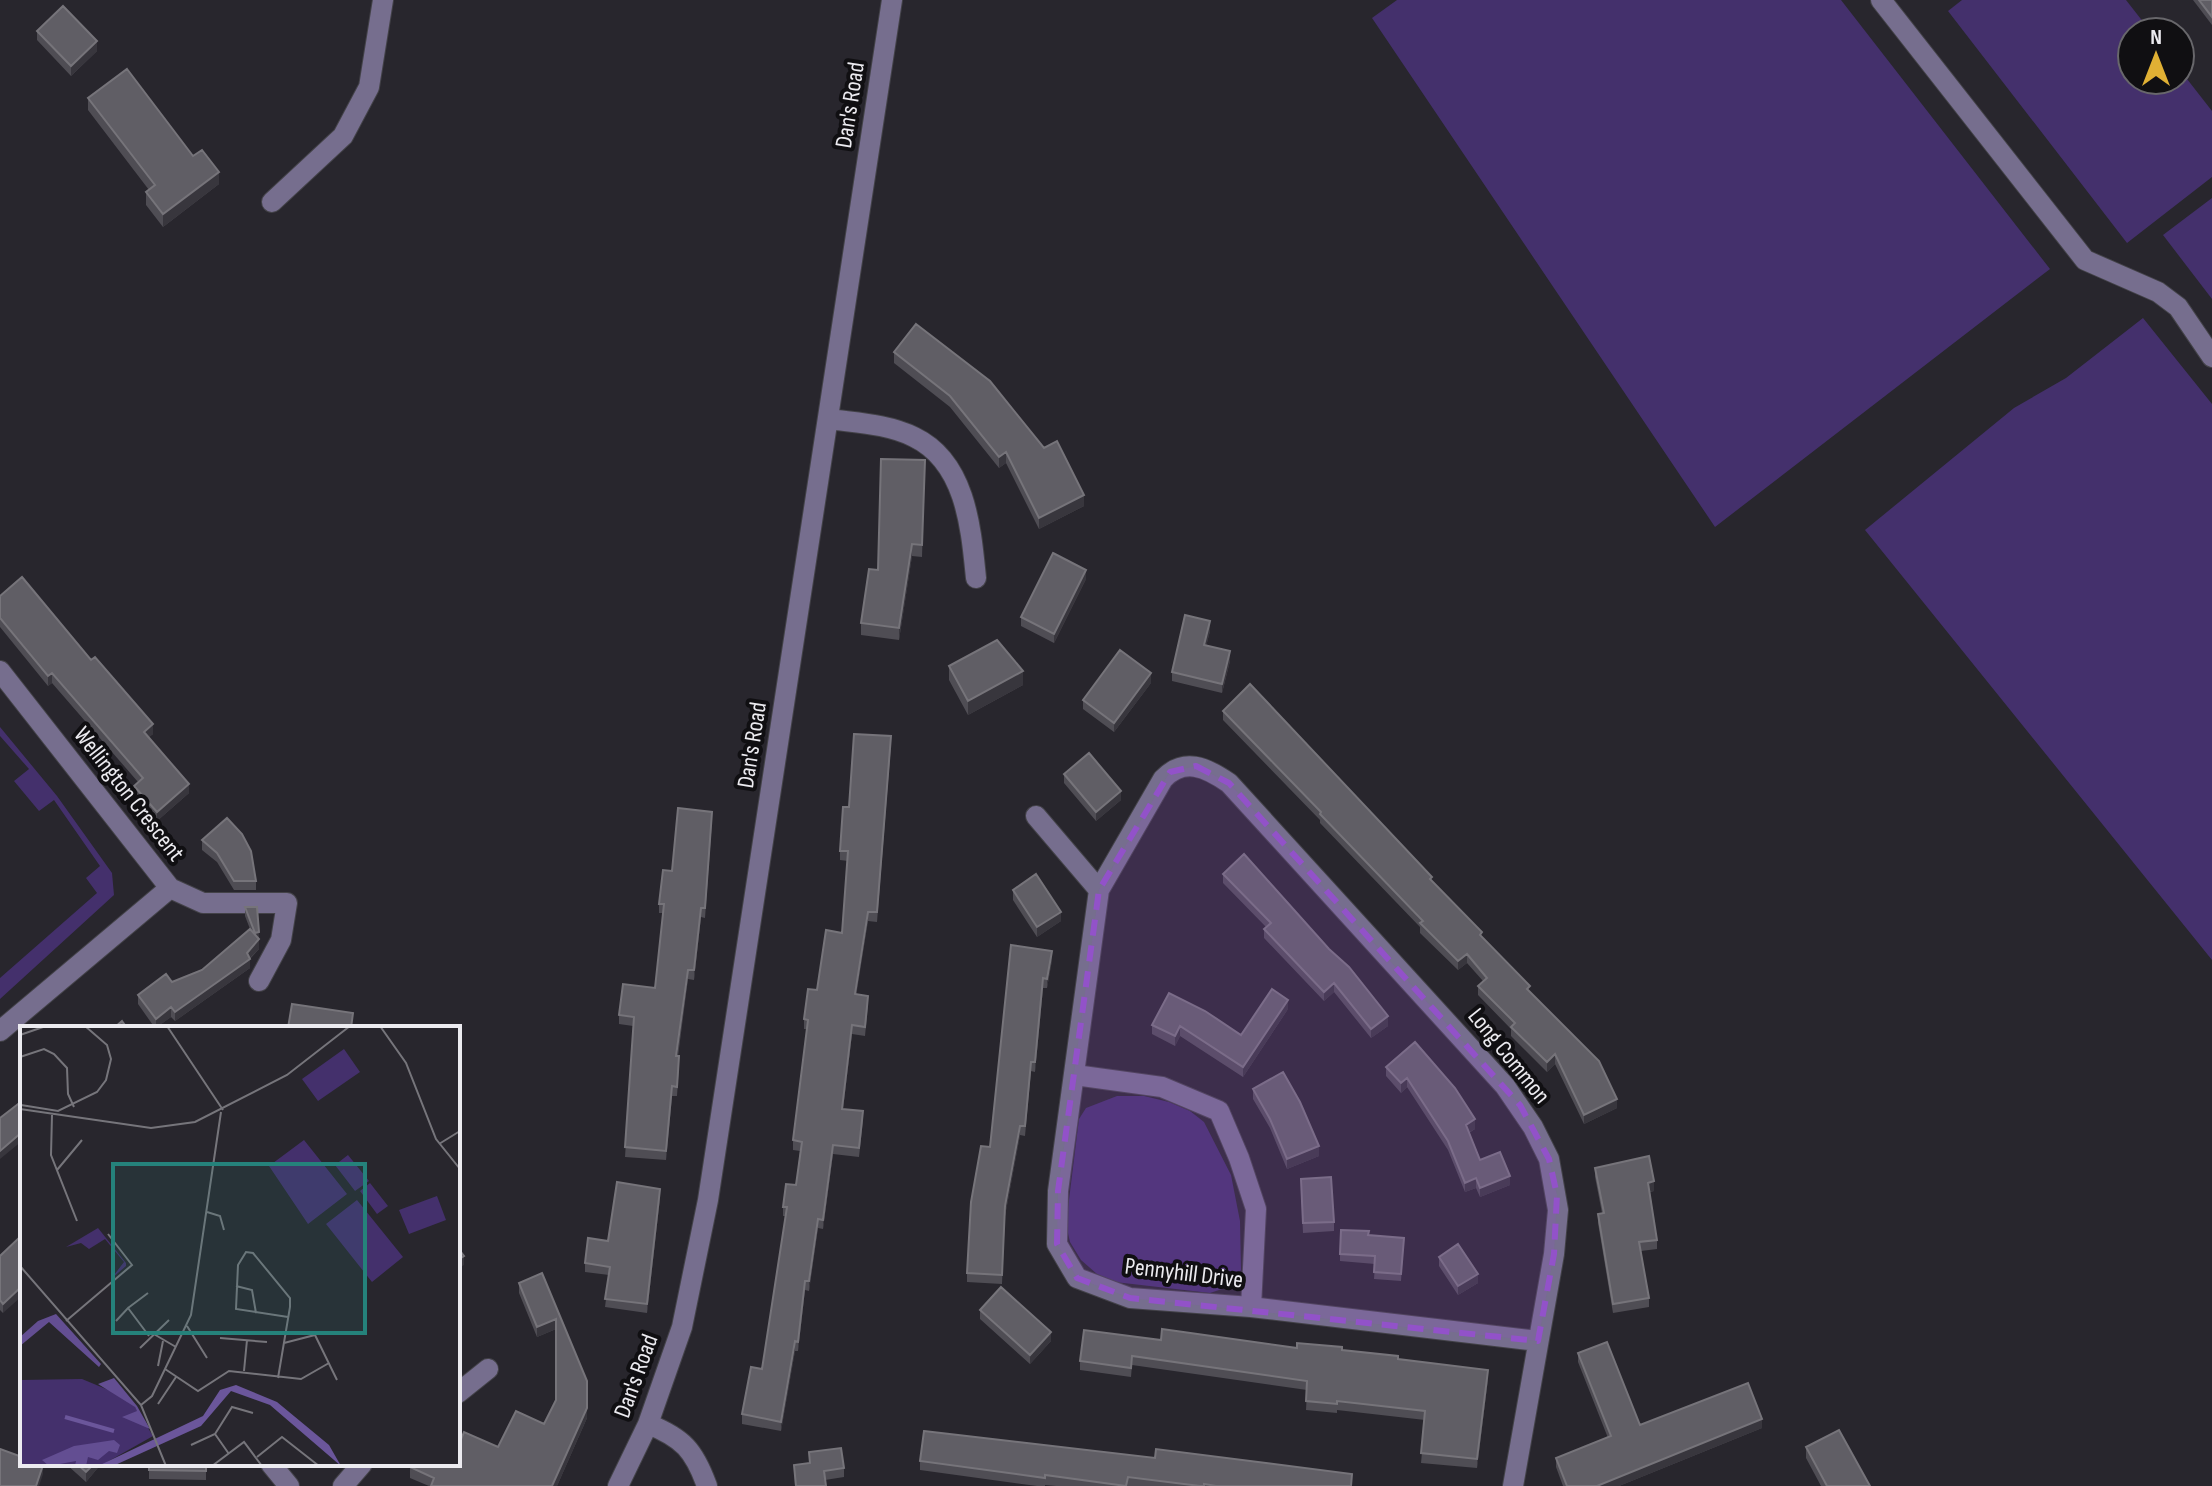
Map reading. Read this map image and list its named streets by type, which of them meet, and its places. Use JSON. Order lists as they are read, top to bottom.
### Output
{
  "streets": {
    "street": [
      "Dan's Road",
      "Wellington Crescent",
      "Long Common",
      "Pennyhill Drive"
    ]
  },
  "crossings": [
    ["Long Common", "Pennyhill Drive"]
  ],
  "north": "top"
}
